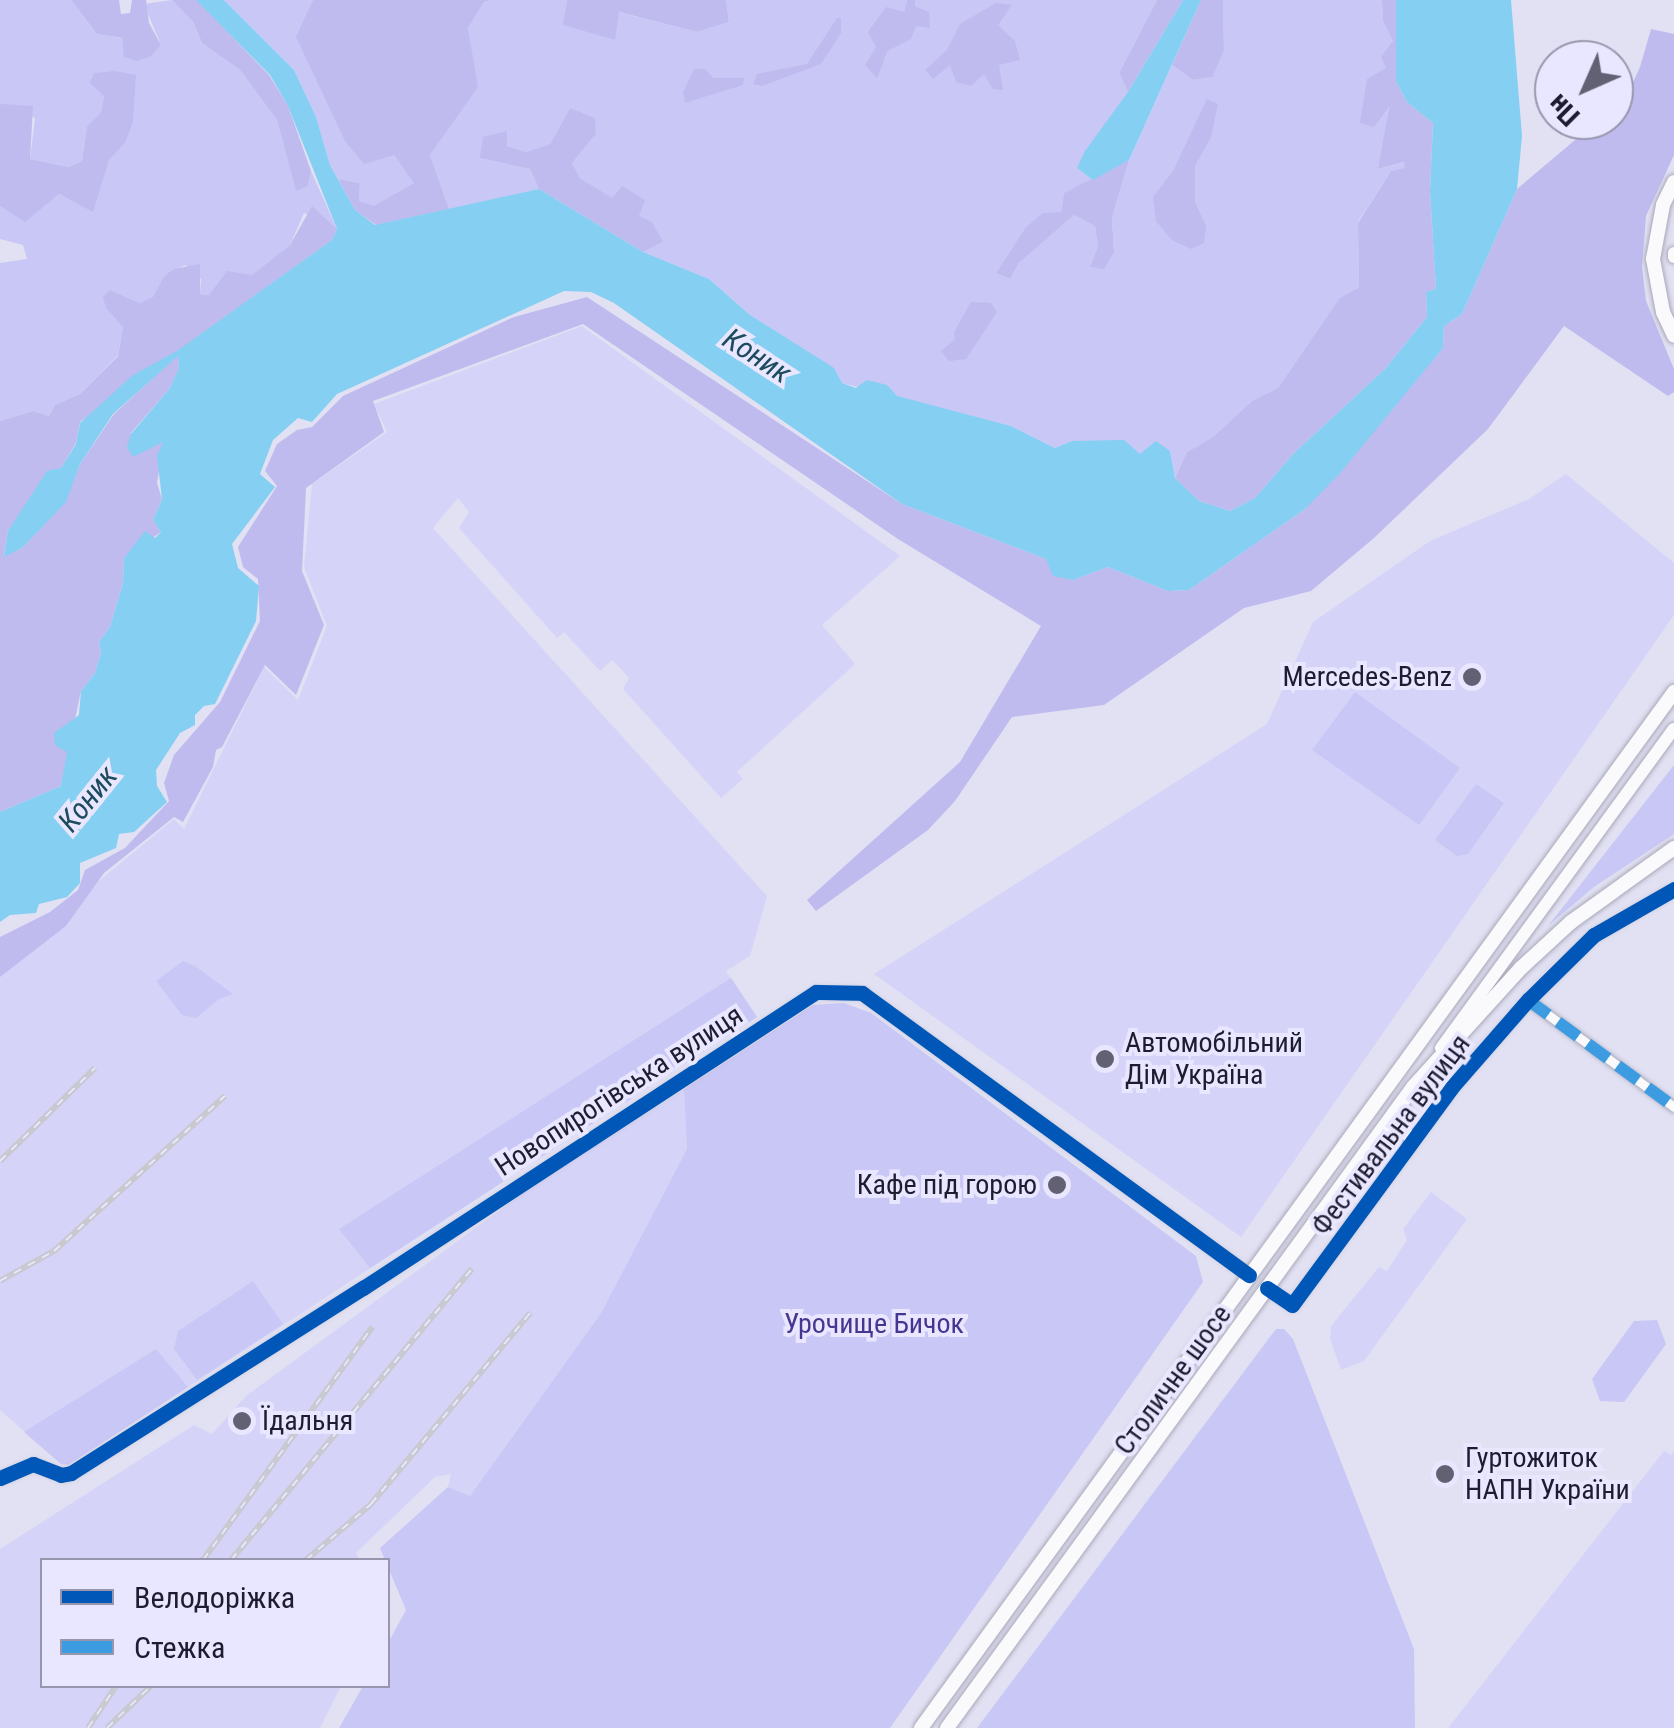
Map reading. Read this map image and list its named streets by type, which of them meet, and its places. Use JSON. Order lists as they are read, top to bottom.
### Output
{
  "streets": {
    "highway": ["Столичне шосе"],
    "street": ["Новопирогівська вулиця", "Фестивальна вулиця"]
  },
  "crossings": [
    ["Новопирогівська вулиця", "Столичне шосе"],
    ["Фестивальна вулиця", "Столичне шосе"]
  ],
  "water": ["Коник"],
  "parks": ["Урочище Бичок"],
  "places": [
    "Mercedes-Benz",
    "Автомобільний Дім Україна",
    "Кафе під горою",
    "Їдальня",
    "Гуртожиток НАПН України"
  ],
  "legend": ["Велодоріжка", "Стежка"],
  "north": "bottom left"
}
